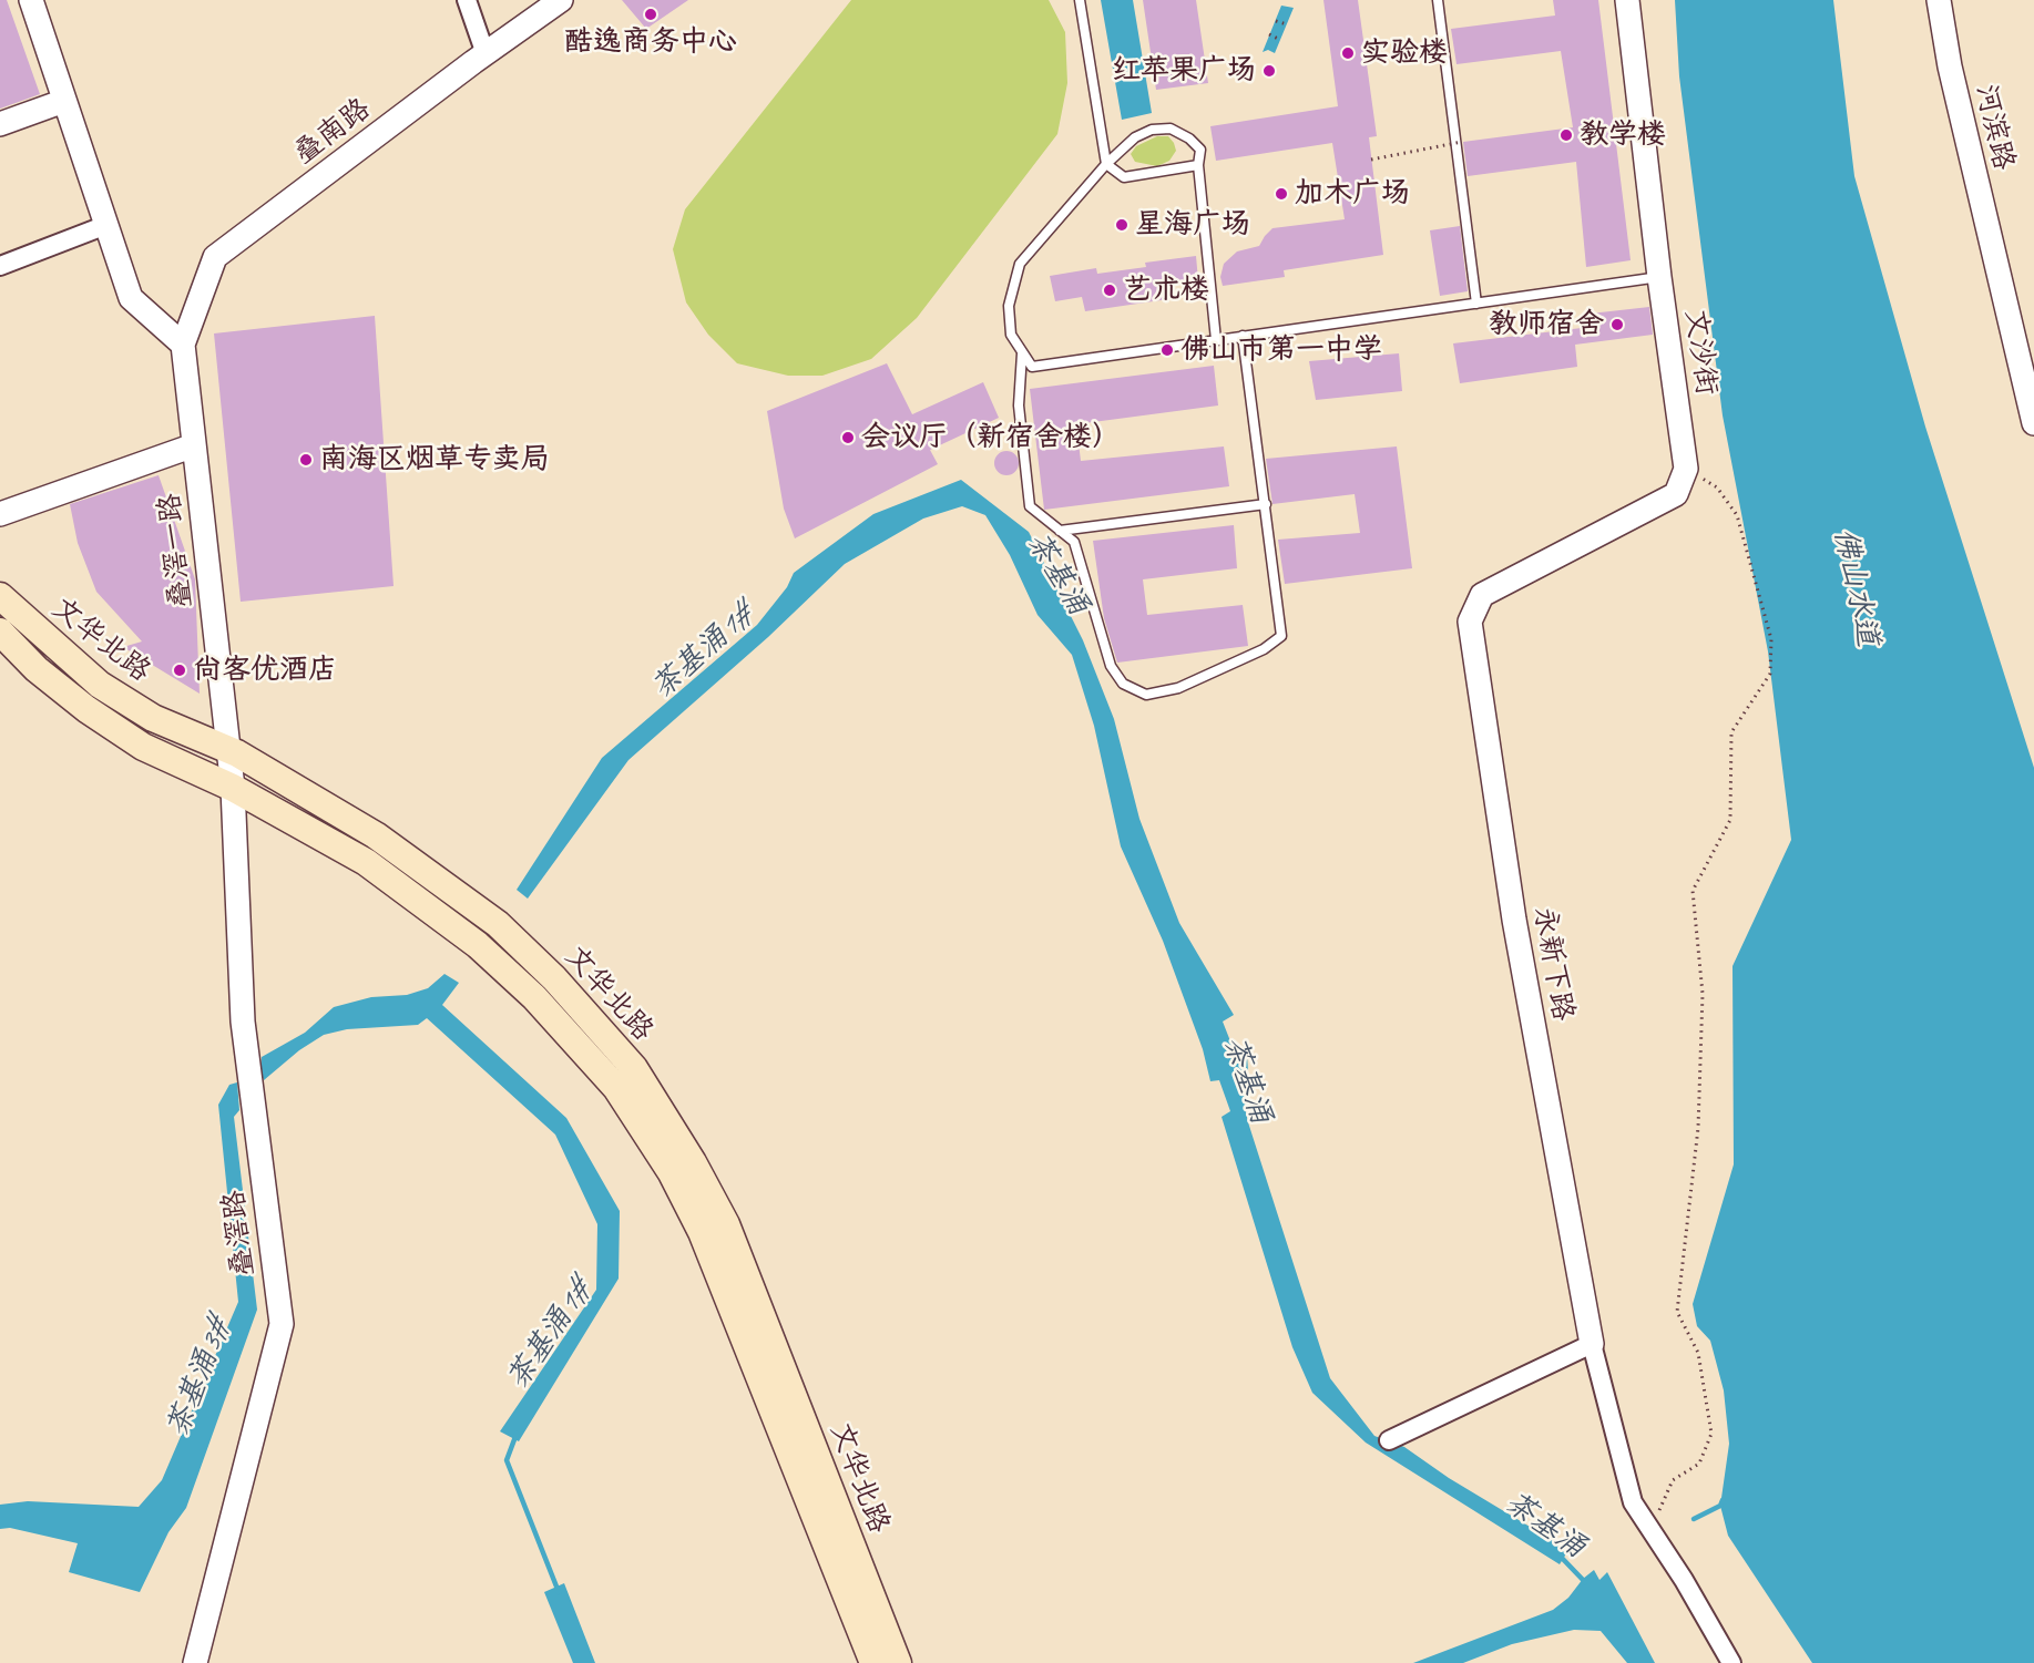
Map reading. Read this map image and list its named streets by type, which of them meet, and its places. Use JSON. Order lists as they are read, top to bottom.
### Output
{
  "streets": {
    "main road": ["文华北路"],
    "street": [
      "河滨路",
      "叠南路",
      "文沙街",
      "叠滘一路",
      "永新下路",
      "叠滘路"
    ]
  },
  "crossings": [
    ["叠南路", "叠滘一路"],
    ["文沙街", "永新下路"],
    ["叠滘一路", "文华北路"],
    ["叠滘一路", "叠滘路"],
    ["文华北路", "叠滘路"]
  ],
  "water": [
    "茶基涌",
    "佛山水道",
    "茶基涌1#",
    "茶基涌3#"
  ],
  "places": [
    "酷逸商务中心",
    "实验楼",
    "红苹果广场",
    "教学楼",
    "加木广场",
    "星海广场",
    "艺术楼",
    "教师宿舍",
    "佛山市第一中学",
    "会议厅（新宿舍楼）",
    "南海区烟草专卖局",
    "尚客优酒店"
  ]
}
